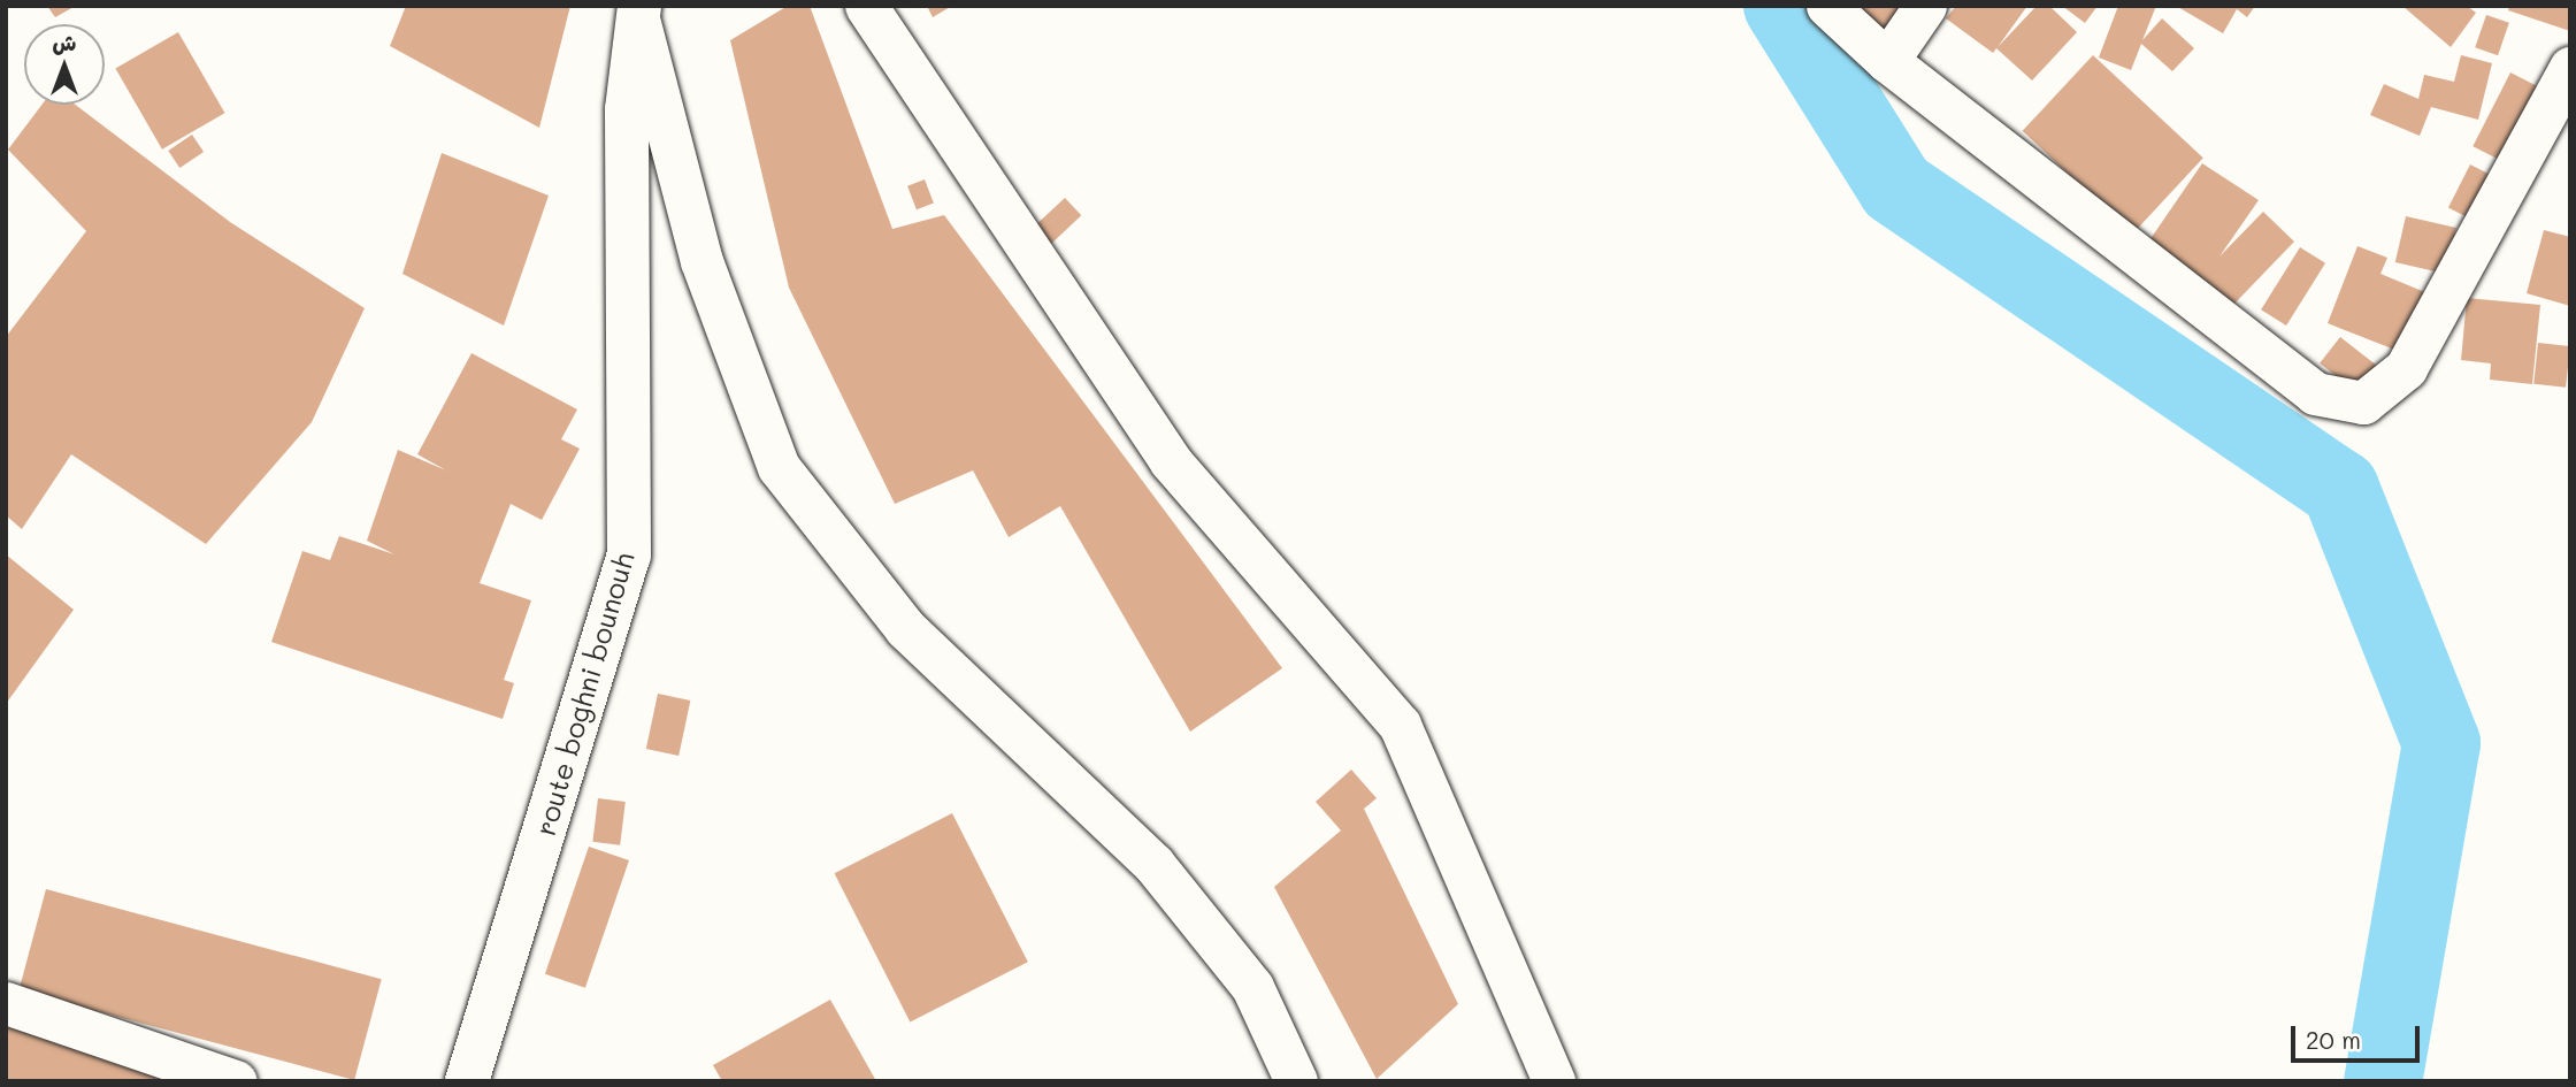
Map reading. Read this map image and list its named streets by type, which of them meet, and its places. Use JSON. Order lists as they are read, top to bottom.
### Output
{
  "streets": {
    "main road": ["route boghni bounouh"]
  },
  "scale_bar": "20 m",
  "north": "top"
}
